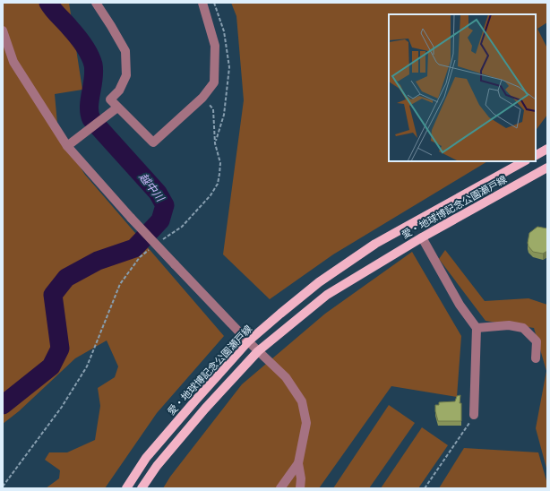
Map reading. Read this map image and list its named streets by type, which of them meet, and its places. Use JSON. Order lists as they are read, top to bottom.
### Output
{
  "streets": {
    "main road": ["愛・地球博記念公園瀬戸線"]
  },
  "water": ["越中川"]
}
